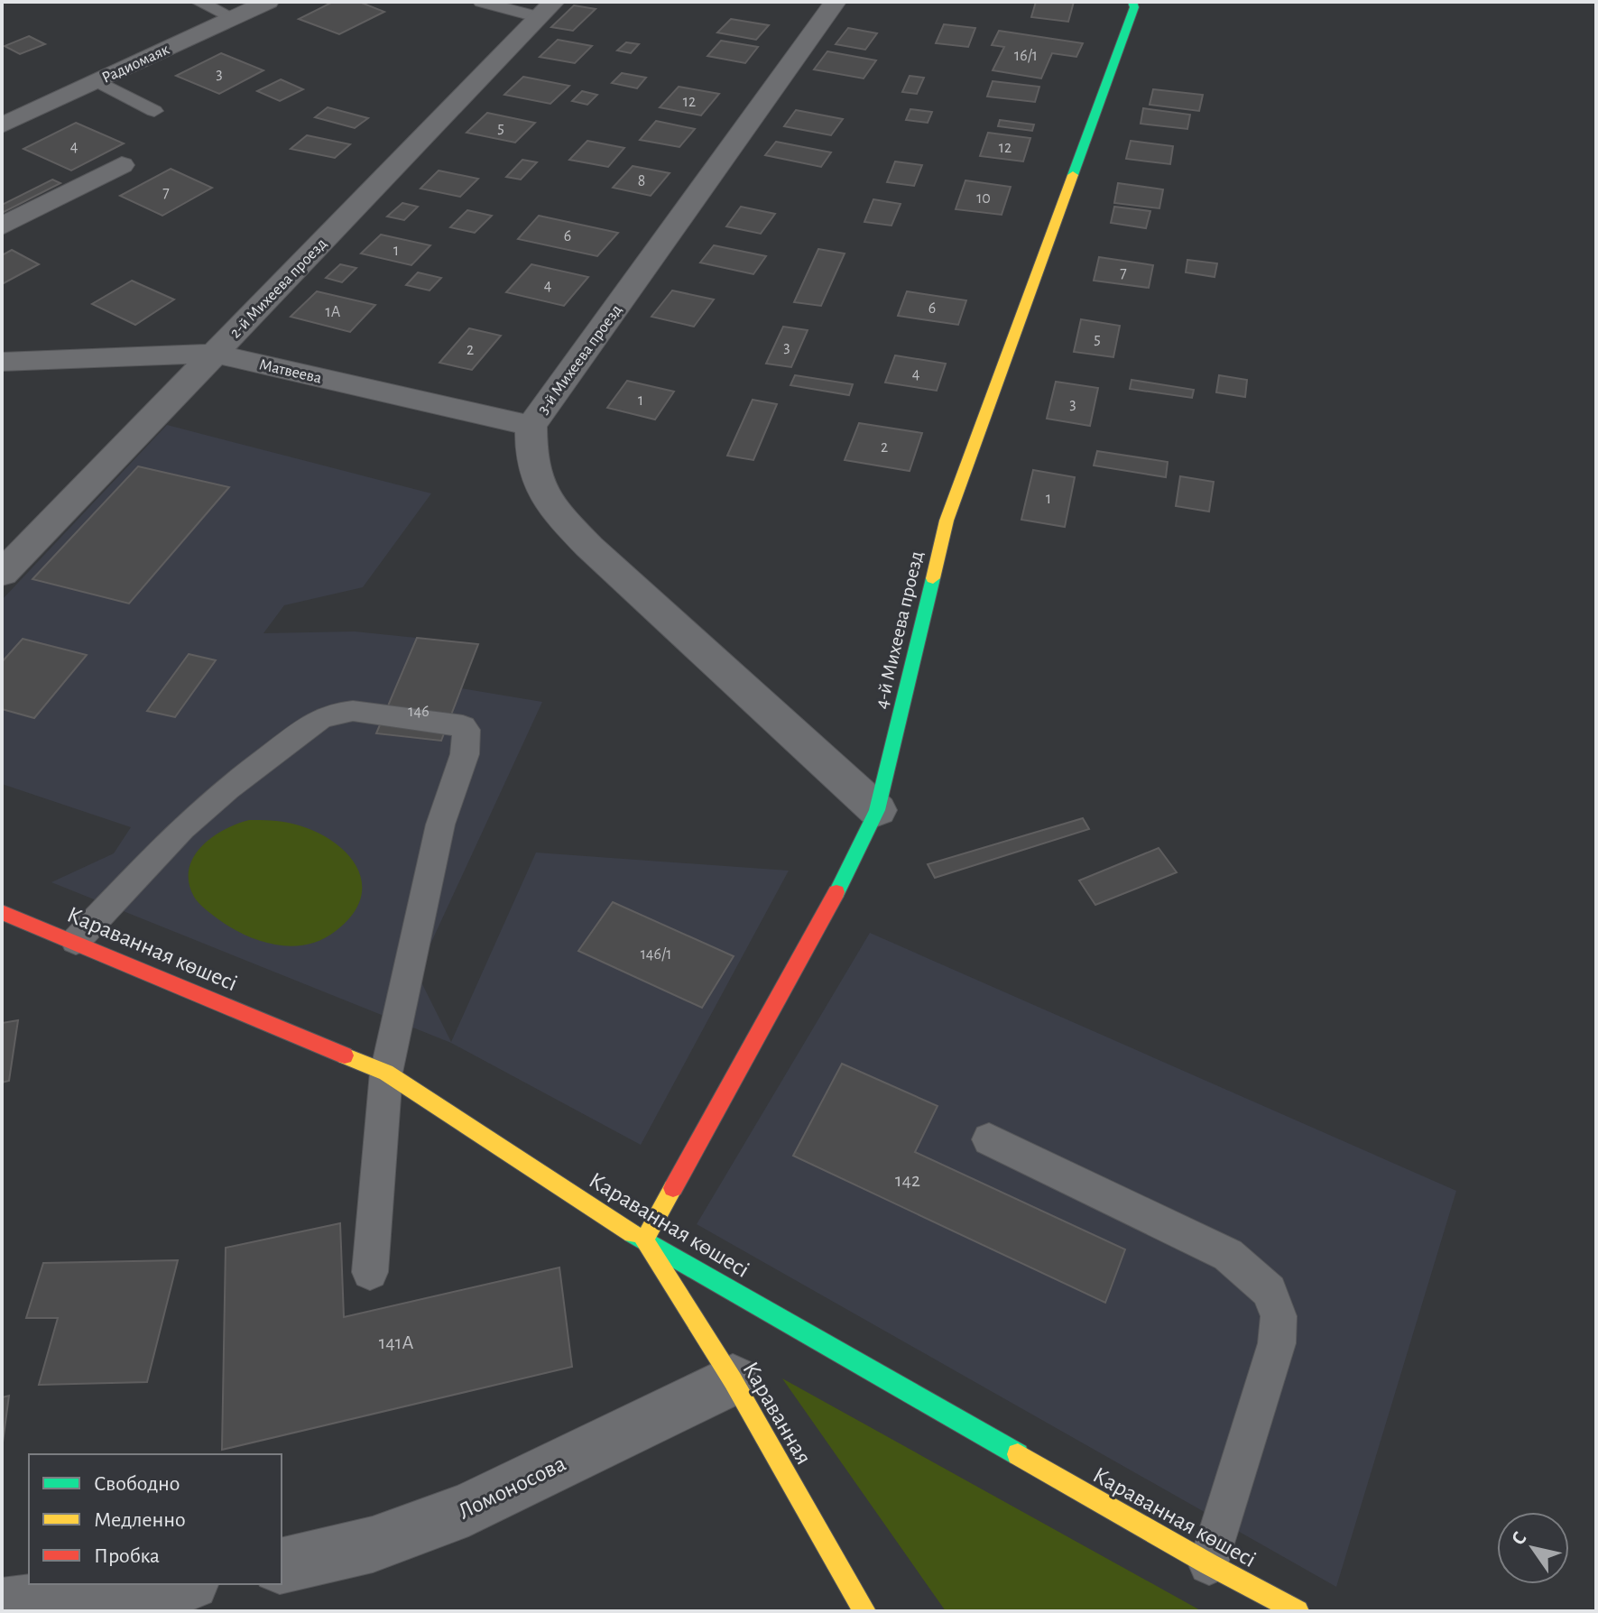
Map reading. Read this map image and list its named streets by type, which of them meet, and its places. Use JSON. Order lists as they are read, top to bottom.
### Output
{
  "streets": {
    "street": [
      "Радиомаяк",
      "2-й Михеева проезд",
      "3-й Михеева проезд",
      "Матвеева",
      "4-й Михеева проезд",
      "Караванная көшесі",
      "Караванная",
      "Ломоносова"
    ]
  },
  "crossings": [
    ["2-й Михеева проезд", "Матвеева"],
    ["3-й Михеева проезд", "Матвеева"],
    ["3-й Михеева проезд", "4-й Михеева проезд"],
    ["4-й Михеева проезд", "Караванная көшесі"],
    ["4-й Михеева проезд", "Караванная"],
    ["Караванная көшесі", "Караванная"],
    ["Караванная", "Ломоносова"]
  ],
  "house_numbers": [
    "16/1",
    "3",
    "12",
    "5",
    "4",
    "12",
    "8",
    "7",
    "10",
    "6",
    "1",
    "7",
    "4",
    "6",
    "1А",
    "5",
    "3",
    "2",
    "4",
    "1",
    "3",
    "2",
    "1",
    "146",
    "146/1",
    "142",
    "141А"
  ],
  "legend": ["Свободно", "Медленно", "Пробка"],
  "north": "top left"
}
